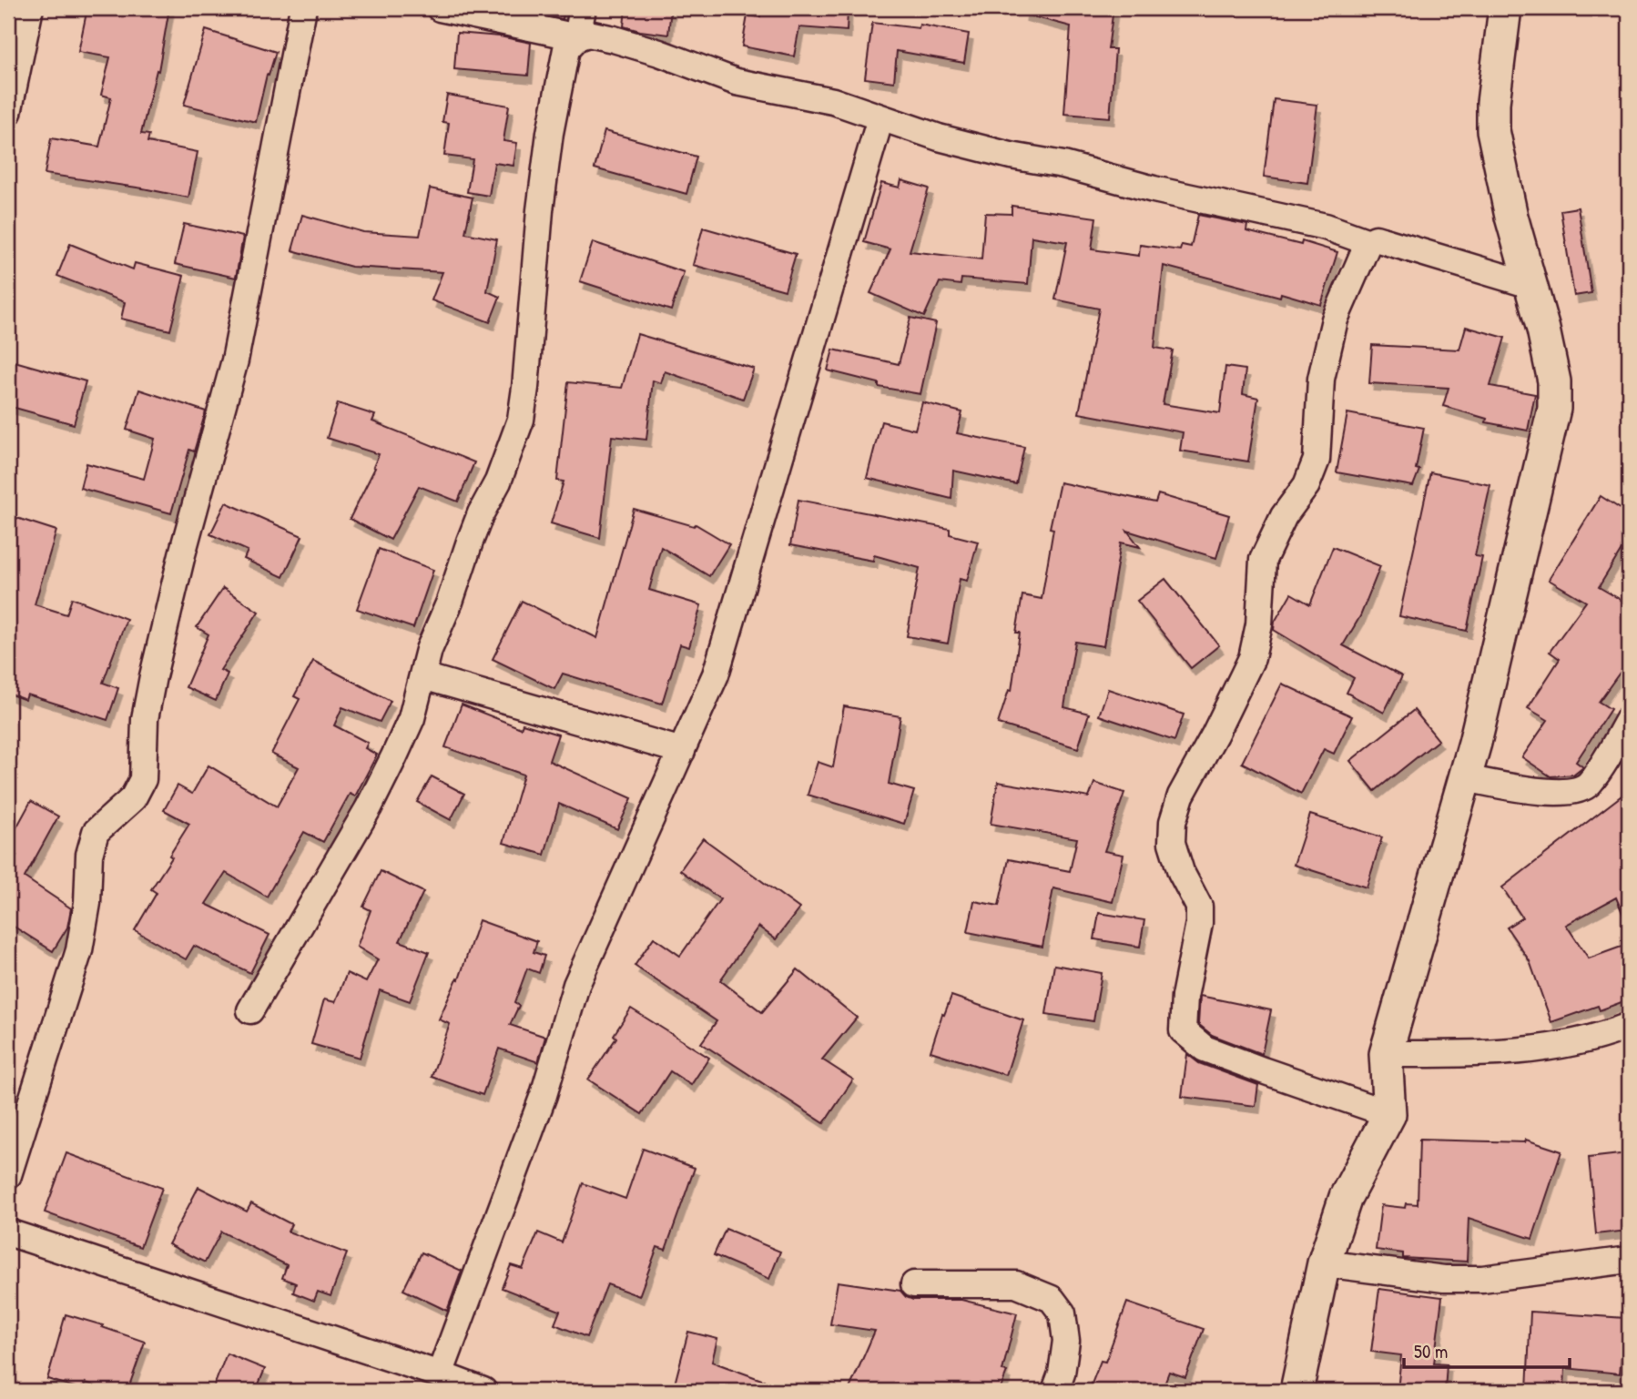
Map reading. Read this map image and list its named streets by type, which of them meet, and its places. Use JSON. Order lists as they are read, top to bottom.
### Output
{
  "scale_bar": "50 m"
}
